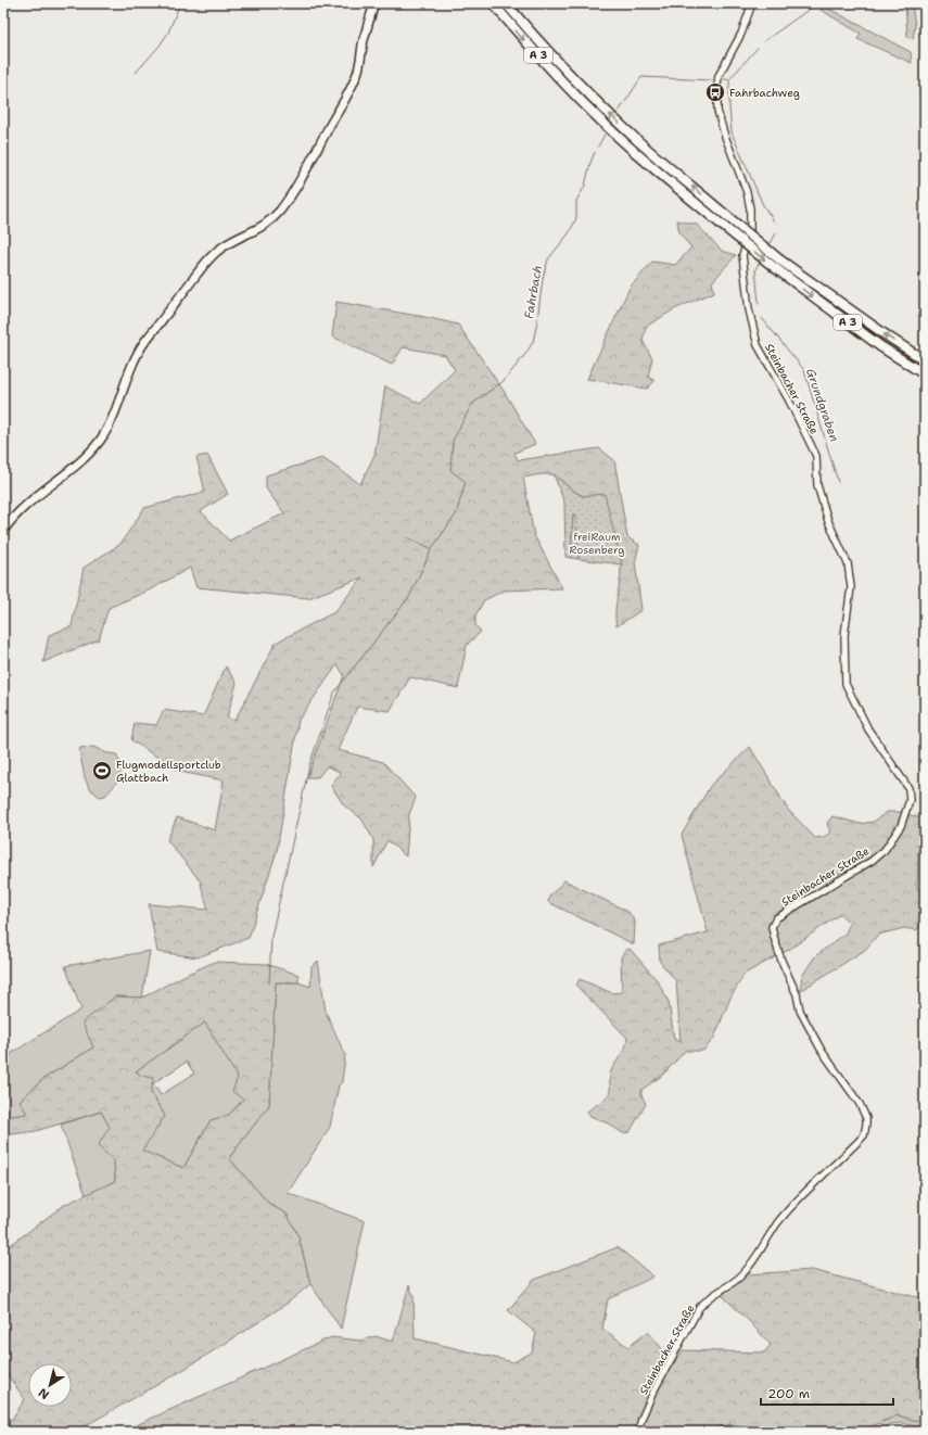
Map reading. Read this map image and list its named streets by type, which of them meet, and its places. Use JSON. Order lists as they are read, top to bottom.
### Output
{
  "streets": {
    "highway": ["A 3"],
    "street": ["Steinbacher Straße"]
  },
  "water": ["Fahrbach", "Grundgraben"],
  "parks": ["freiRaum Rosenberg"],
  "places": {
    "bus stop": ["Fahrbachweg"],
    "sports": ["Flugmodellsportclub Glattbach"]
  },
  "scale_bar": "200 m",
  "north": "bottom left"
}
